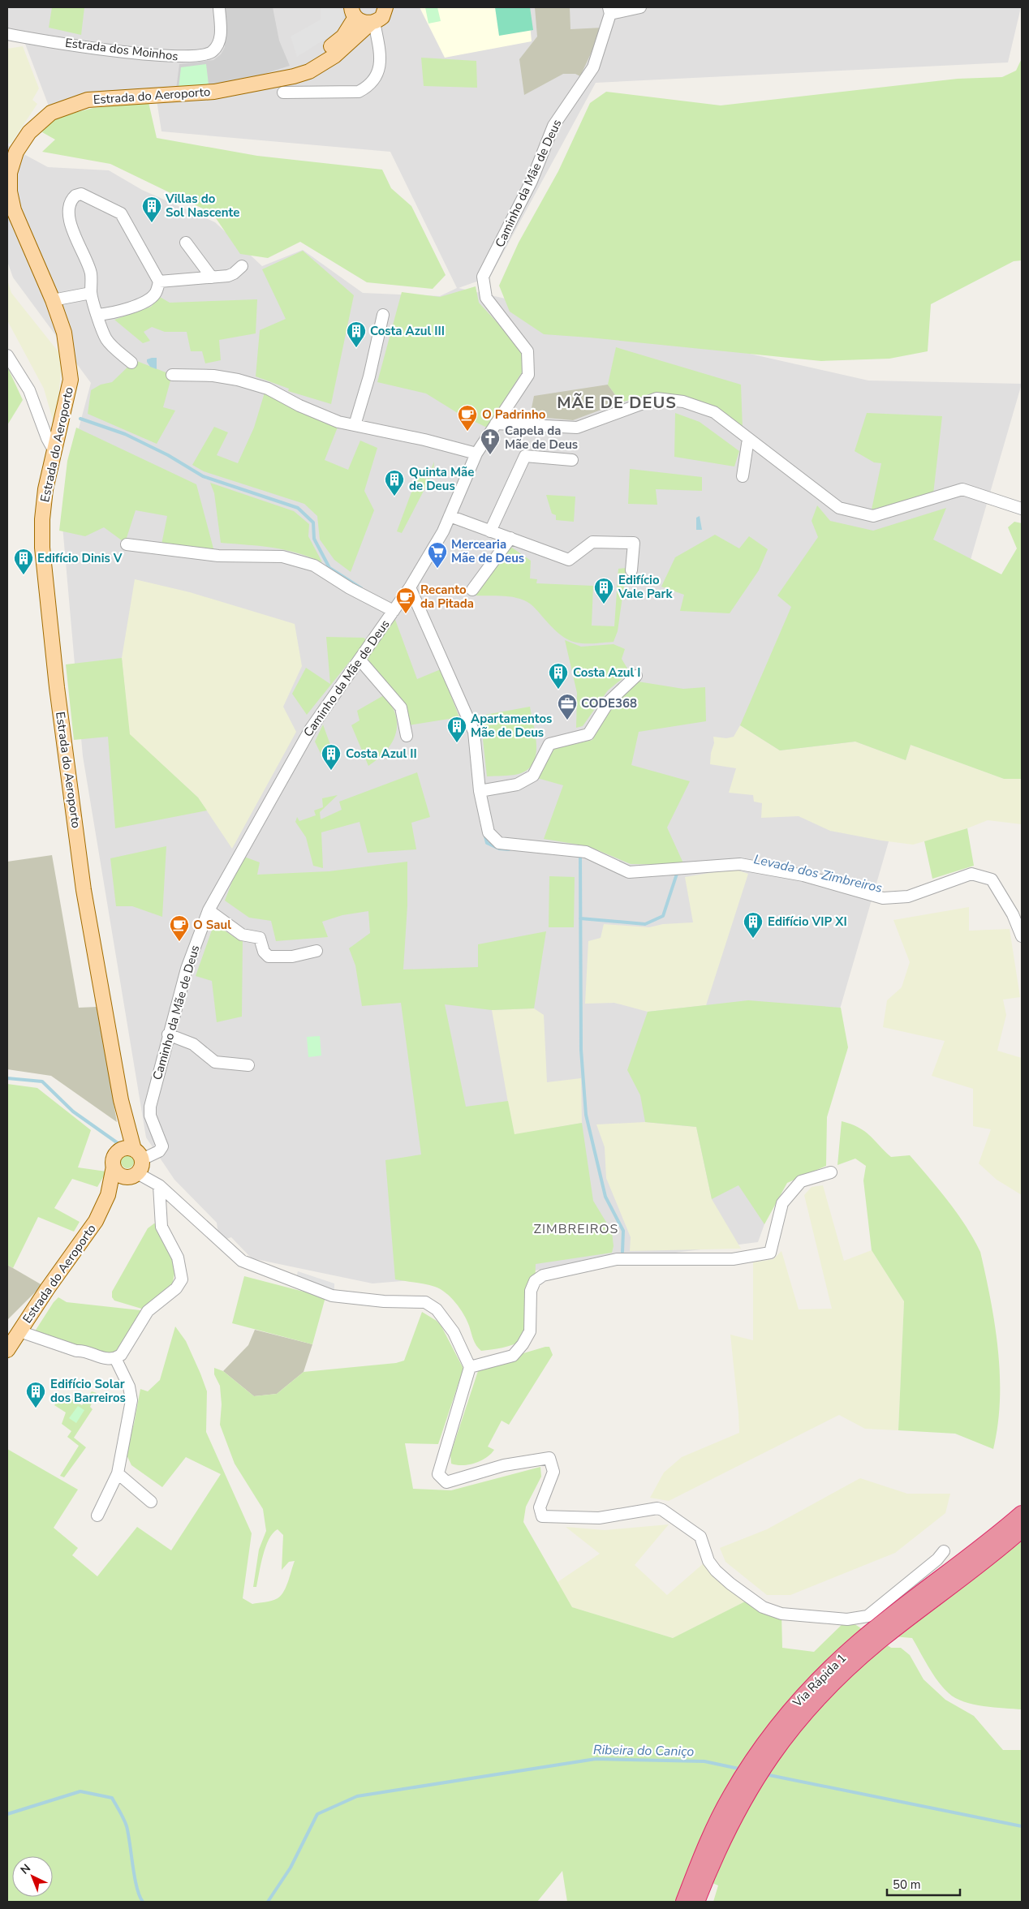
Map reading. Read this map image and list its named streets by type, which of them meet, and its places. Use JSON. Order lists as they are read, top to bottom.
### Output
{
  "streets": {
    "highway": ["Via Rápida 1"],
    "main road": ["Estrada do Aeroporto"],
    "street": ["Estrada dos Moinhos", "Caminho da Mãe de Deus"]
  },
  "crossings": [
    ["Estrada do Aeroporto", "Caminho da Mãe de Deus"]
  ],
  "districts": ["MÃE DE DEUS", "ZIMBREIROS"],
  "water": ["Levada dos Zimbreiros", "Ribeira do Caniço"],
  "places": {
    "building": [
      "Villas do Sol Nascente",
      "Costa Azul III",
      "Quinta Mãe de Deus",
      "Edifício Dinis V",
      "Edifício Vale Park",
      "Costa Azul I",
      "Apartamentos Mãe de Deus",
      "Costa Azul II",
      "Edifício VIP XI",
      "Edifício Solar dos Barreiros"
    ],
    "cafe": ["O Padrinho", "Recanto da Pitada", "O Saul"],
    "church": ["Capela da Mãe de Deus"],
    "supermarket": ["Mercearia Mãe de Deus"],
    "office": ["CODE368"]
  },
  "scale_bar": "50 m",
  "north": "top left"
}
